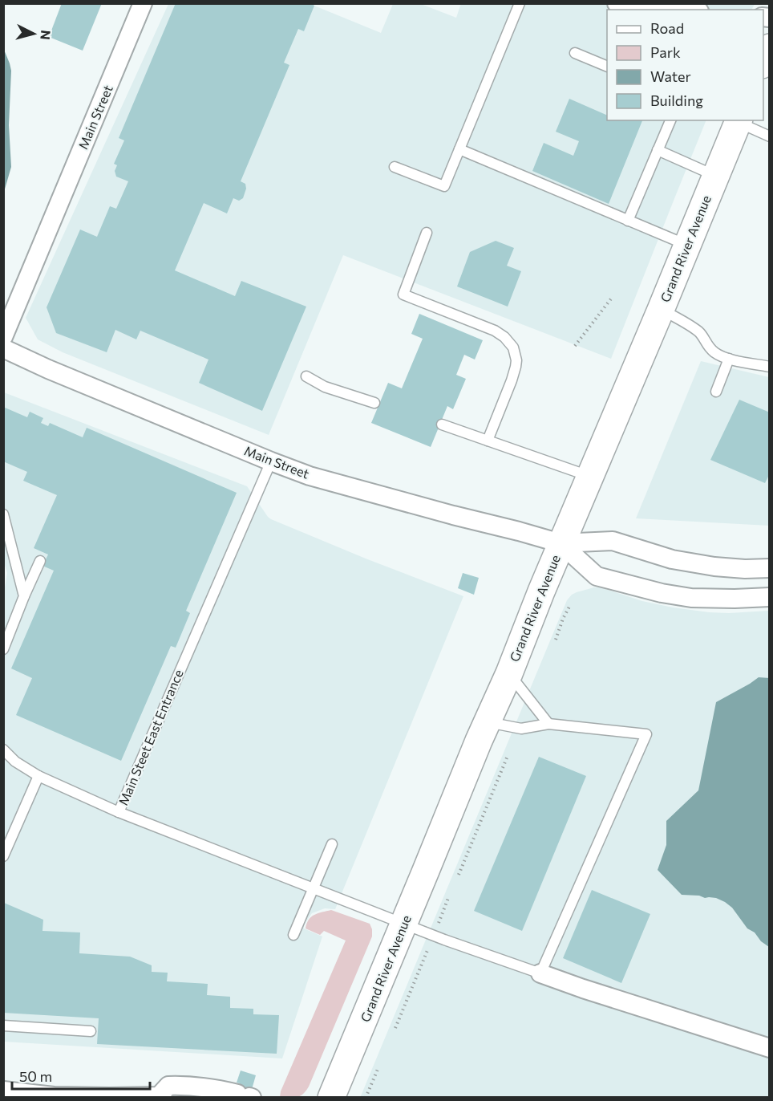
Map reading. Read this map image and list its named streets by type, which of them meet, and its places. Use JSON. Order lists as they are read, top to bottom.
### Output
{
  "streets": {
    "main road": ["Grand River Avenue"],
    "street": ["Main Street"],
    "lane": ["Main Steet East Entrance"]
  },
  "crossings": [
    ["Main Street", "Grand River Avenue"],
    ["Main Street", "Main Steet East Entrance"],
    ["Grand River Avenue", "Main Steet East Entrance"]
  ],
  "legend": [
    "Road",
    "Park",
    "Water",
    "Building"
  ],
  "scale_bar": "50 m",
  "north": "right"
}
